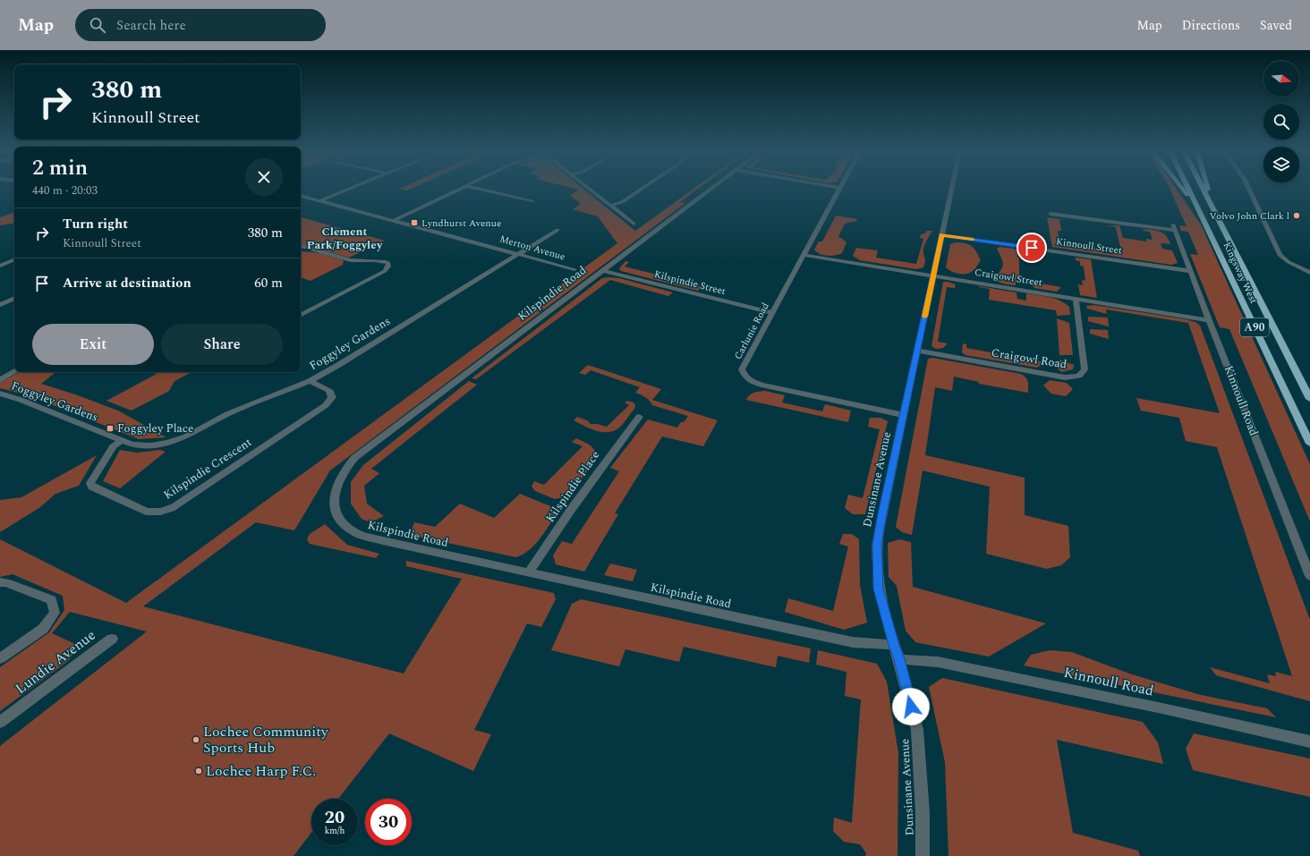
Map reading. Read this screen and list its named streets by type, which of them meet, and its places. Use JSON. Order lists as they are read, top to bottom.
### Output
{
  "streets": {
    "highway": ["Kingsway West", "A90"],
    "street": [
      "Kinnoull Street",
      "Merton Avenue",
      "Craigowl Street",
      "Kilspindie Street",
      "Kilspindie Road",
      "Carlunie Road",
      "Foggyley Gardens",
      "Craigowl Road",
      "Kinnoull Road",
      "Kilspindie Crescent",
      "Dunsinane Avenue",
      "Kilspindie Place",
      "Lundie Avenue"
    ]
  },
  "crossings": [
    ["Kinnoull Street", "Kinnoull Road"],
    ["Kinnoull Street", "Dunsinane Avenue"],
    ["Merton Avenue", "Foggyley Gardens"],
    ["Kingsway West", "A90"],
    ["Craigowl Street", "Carlunie Road"],
    ["Craigowl Street", "Craigowl Road"],
    ["Craigowl Street", "Kinnoull Road"],
    ["Craigowl Street", "Dunsinane Avenue"],
    ["Kilspindie Street", "Kilspindie Road"],
    ["Kilspindie Street", "Carlunie Road"],
    ["Kilspindie Road", "Dunsinane Avenue"],
    ["Kilspindie Road", "Kilspindie Place"],
    ["Carlunie Road", "Dunsinane Avenue"],
    ["Foggyley Gardens", "Kilspindie Crescent"],
    ["Craigowl Road", "Dunsinane Avenue"],
    ["Kinnoull Road", "Dunsinane Avenue"]
  ],
  "districts": ["Clement Park/Foggyley"],
  "places": {
    "other": ["Volvo John Clark l", "Lochee Community Sports Hub", "Lochee Harp F.C."],
    "transit": ["Lyndhurst Avenue", "Foggyley Place"]
  },
  "north": "right",
  "page": {
    "header": "Map",
    "search": "Search here",
    "nav": ["Map", "Directions", "Saved"],
    "turn": ["380 m", "Kinnoull Street"],
    "heading": ["2 min", "440 m · 20:03"],
    "list": [
      {
        "name": "Turn right",
        "note": "Kinnoull Street",
        "value": "380 m"
      },
      {
        "name": "Arrive at destination",
        "value": "60 m"
      }
    ],
    "buttons": ["Exit", "Share"],
    "speed": "20 km/h",
    "limit": "30"
  }
}
